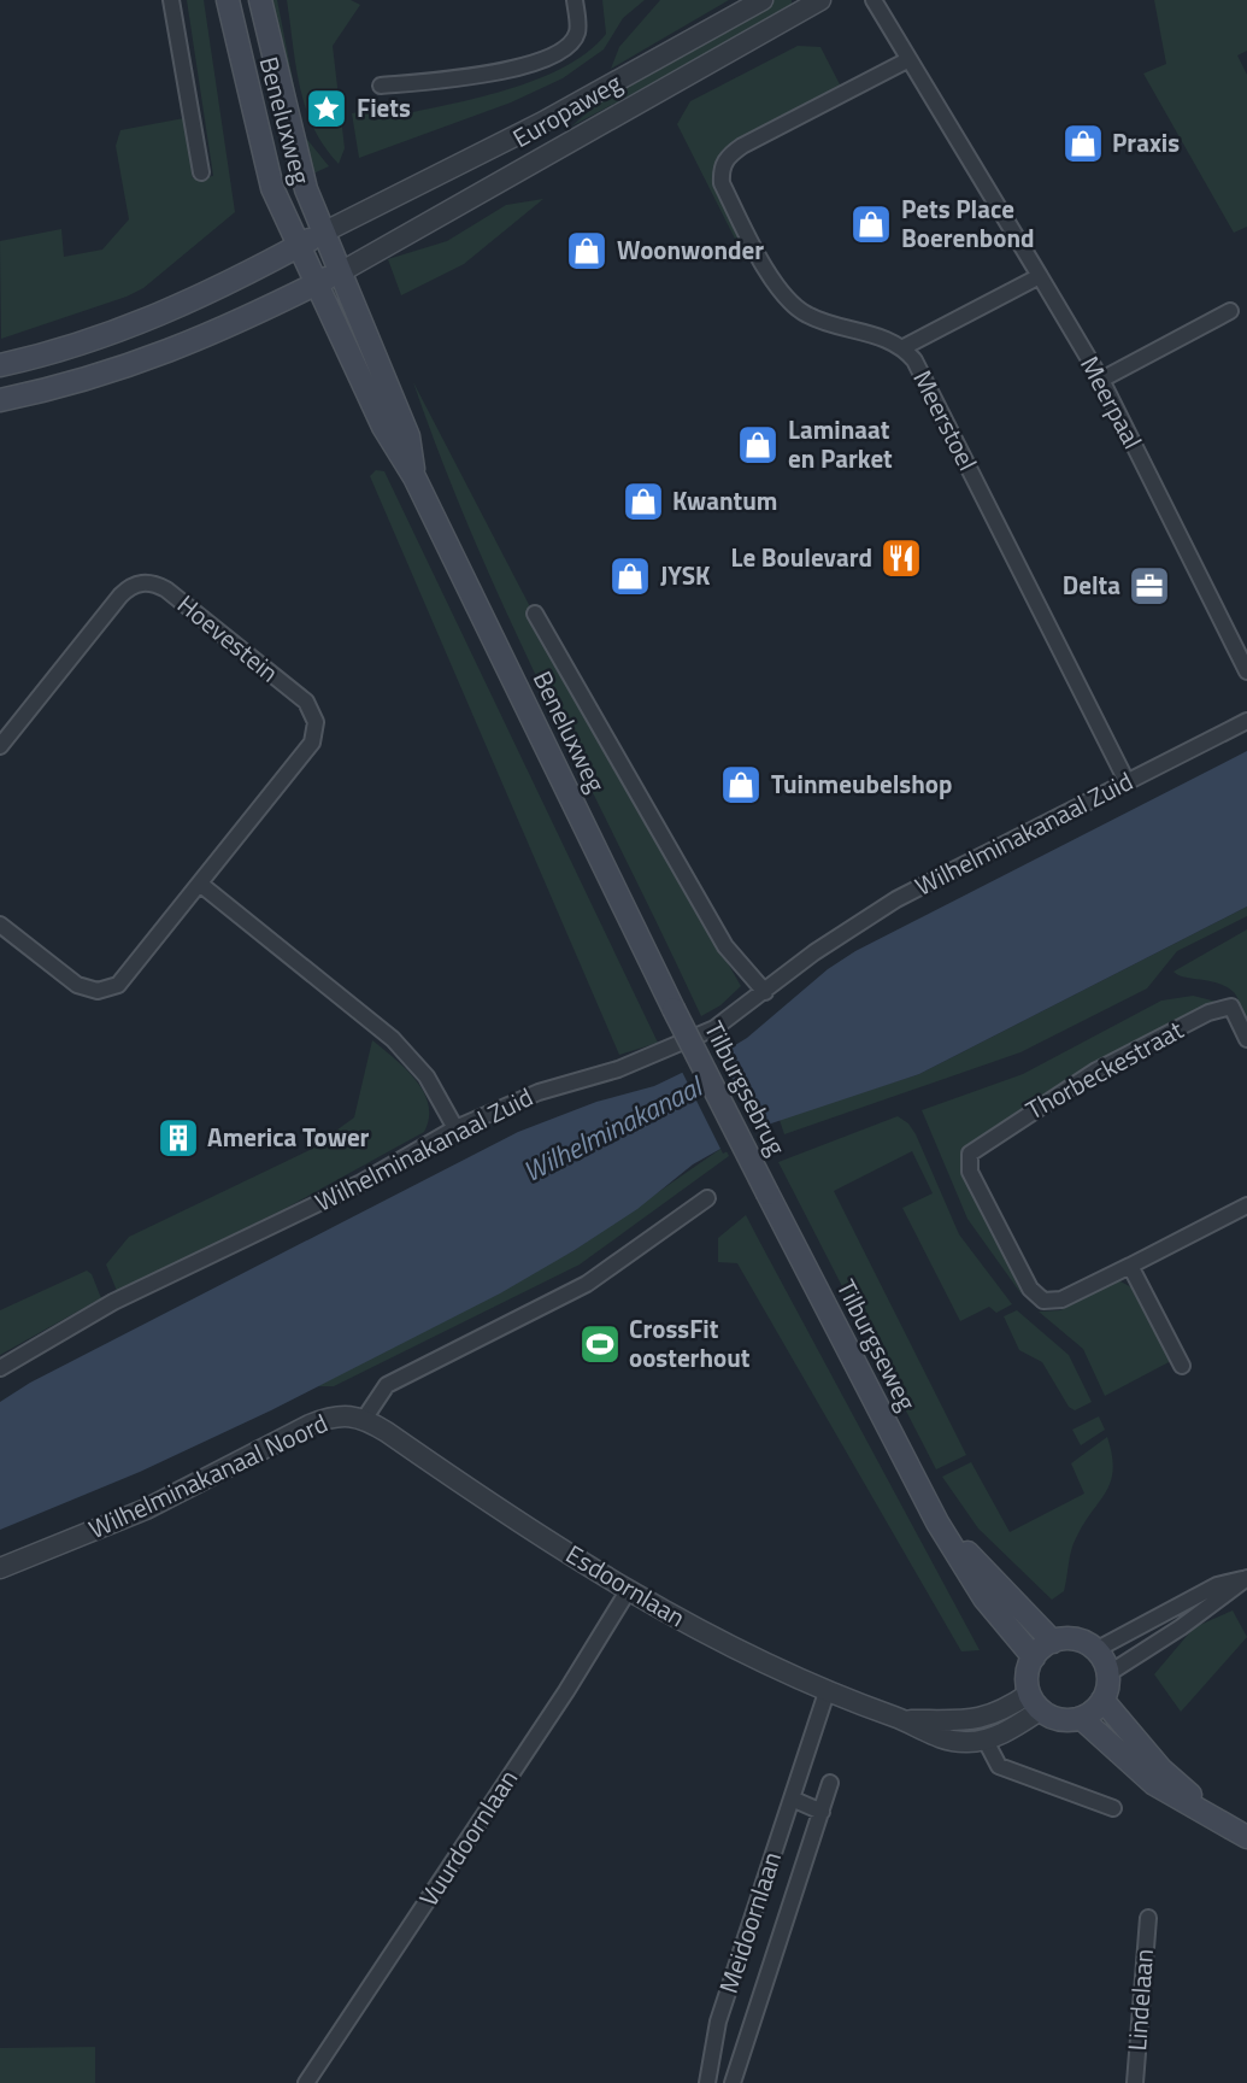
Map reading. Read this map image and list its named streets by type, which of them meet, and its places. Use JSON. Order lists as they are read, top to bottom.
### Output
{
  "streets": {
    "main road": ["Beneluxweg", "Tilburgsebrug", "Tilburgseweg"],
    "street": [
      "Europaweg",
      "Meerpaal",
      "Meerstoel",
      "Hoevestein",
      "Wilhelminakanaal Zuid",
      "Thorbeckestraat",
      "Wilhelminakanaal Noord",
      "Esdoornlaan",
      "Vuurdoornlaan",
      "Meidoornlaan",
      "Lindelaan"
    ]
  },
  "crossings": [
    ["Europaweg", "Beneluxweg"],
    ["Beneluxweg", "Tilburgsebrug"],
    ["Meerpaal", "Meerstoel"],
    ["Meerstoel", "Wilhelminakanaal Zuid"],
    ["Tilburgsebrug", "Tilburgseweg"],
    ["Tilburgseweg", "Esdoornlaan"],
    ["Wilhelminakanaal Noord", "Esdoornlaan"],
    ["Esdoornlaan", "Vuurdoornlaan"],
    ["Esdoornlaan", "Meidoornlaan"]
  ],
  "water": ["Wilhelminakanaal"],
  "places": {
    "place": ["Fiets"],
    "shop": [
      "Praxis",
      "Pets Place Boerenbond",
      "Woonwonder",
      "Laminaat en Parket",
      "Kwantum",
      "JYSK",
      "Tuinmeubelshop"
    ],
    "restaurant": ["Le Boulevard"],
    "office": ["Delta"],
    "building": ["America Tower"],
    "sports": ["CrossFit oosterhout"]
  }
}
